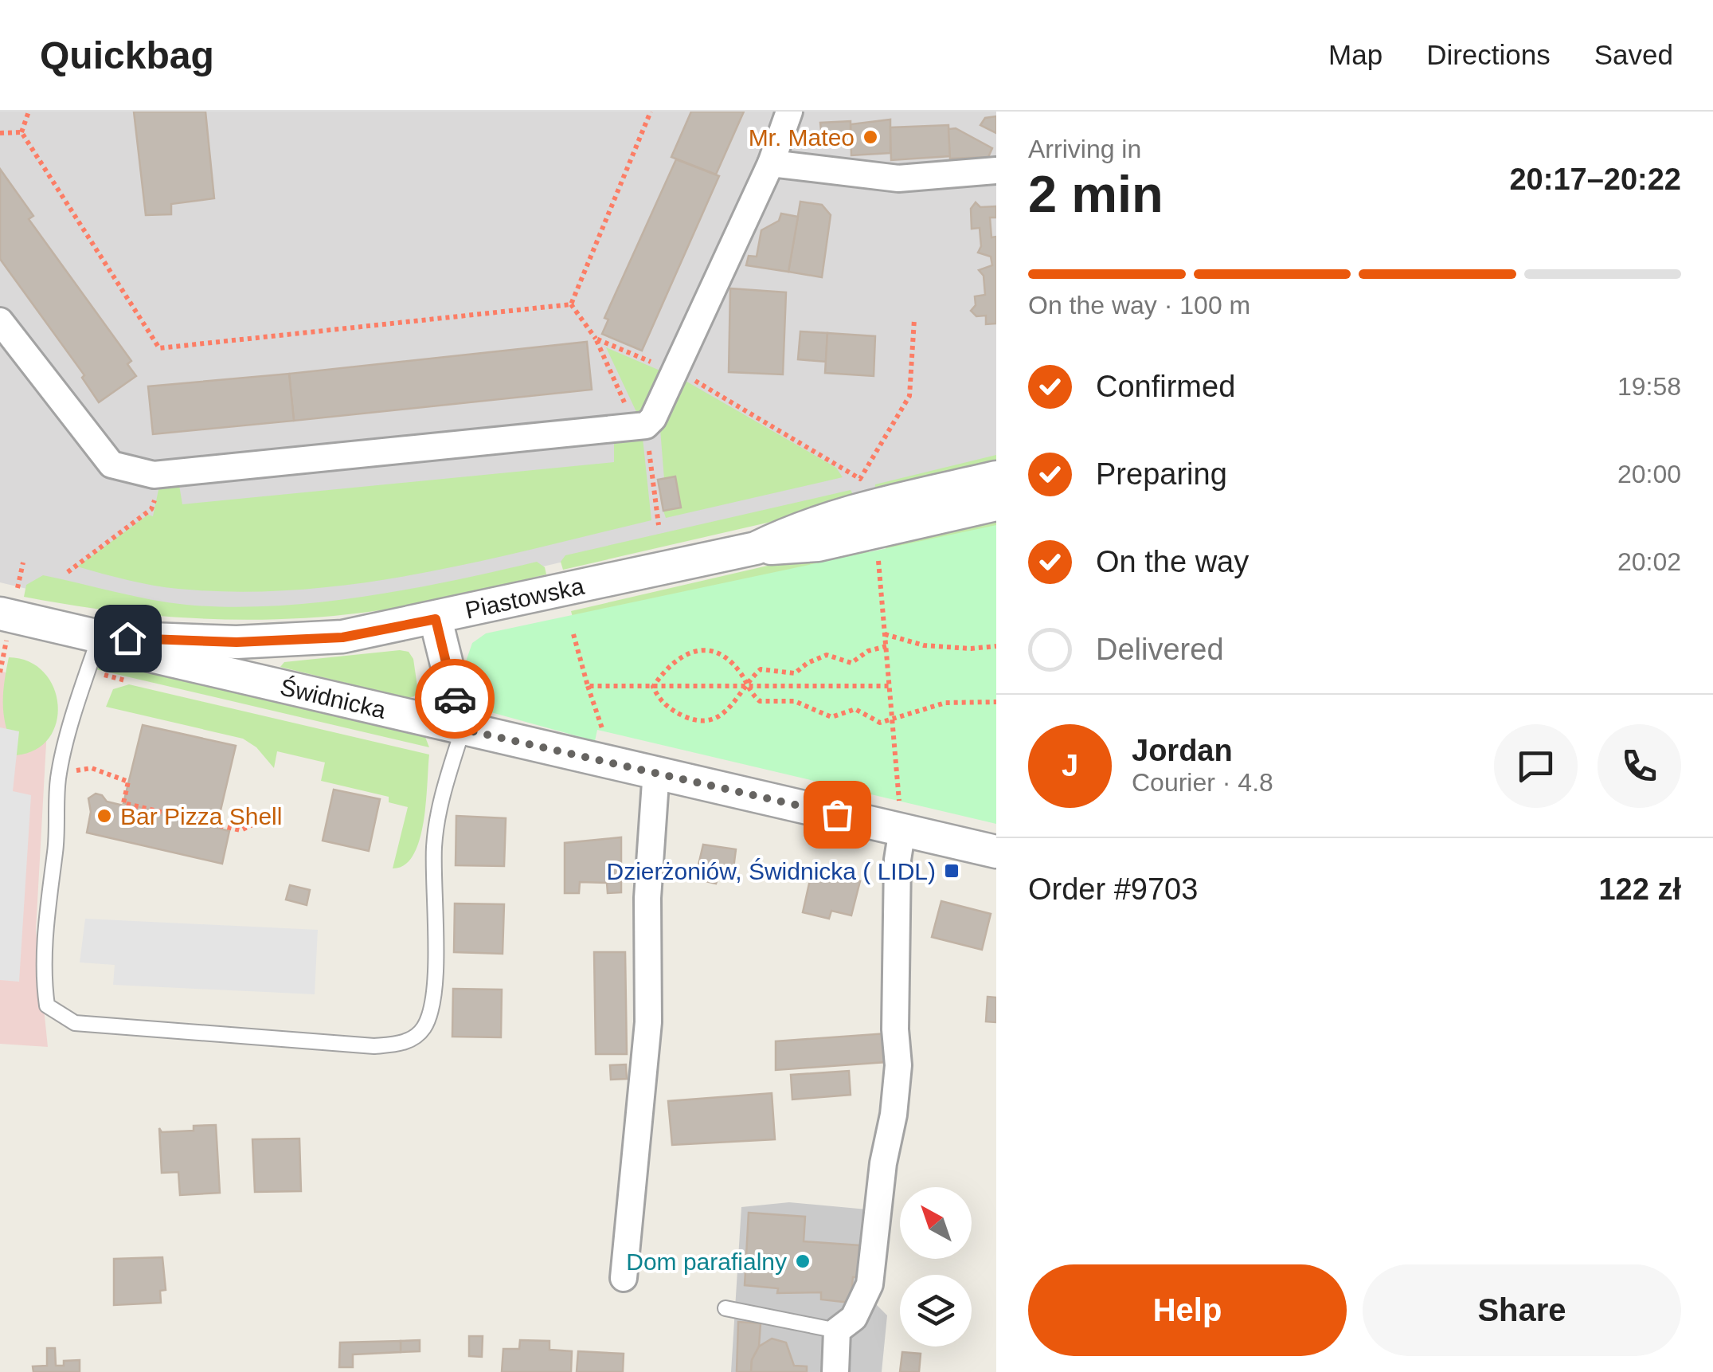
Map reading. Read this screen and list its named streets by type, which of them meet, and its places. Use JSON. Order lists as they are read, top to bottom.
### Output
{
  "streets": {
    "street": ["Piastowska", "Świdnicka"]
  },
  "crossings": [
    ["Piastowska", "Świdnicka"]
  ],
  "places": {
    "other": ["Mr. Mateo", "Bar Pizza Shell", "Dom parafialny"],
    "transit": ["Dzierżoniów, Świdnicka ( LIDL)"]
  },
  "north": "top left",
  "page": {
    "header": "Quickbag",
    "nav": ["Map", "Directions", "Saved"],
    "heading": ["2 min", "Arriving in", "20:17–20:22"],
    "panel": [
      "Jordan",
      "Courier · 4.8",
      "Order #9703",
      "122 zł"
    ],
    "bar": "On the way · 100 m",
    "list": [
      ["Confirmed", "19:58"],
      ["Preparing", "20:00"],
      ["On the way", "20:02"],
      "Delivered"
    ],
    "round": "J",
    "buttons": ["Help", "Share"]
  }
}
